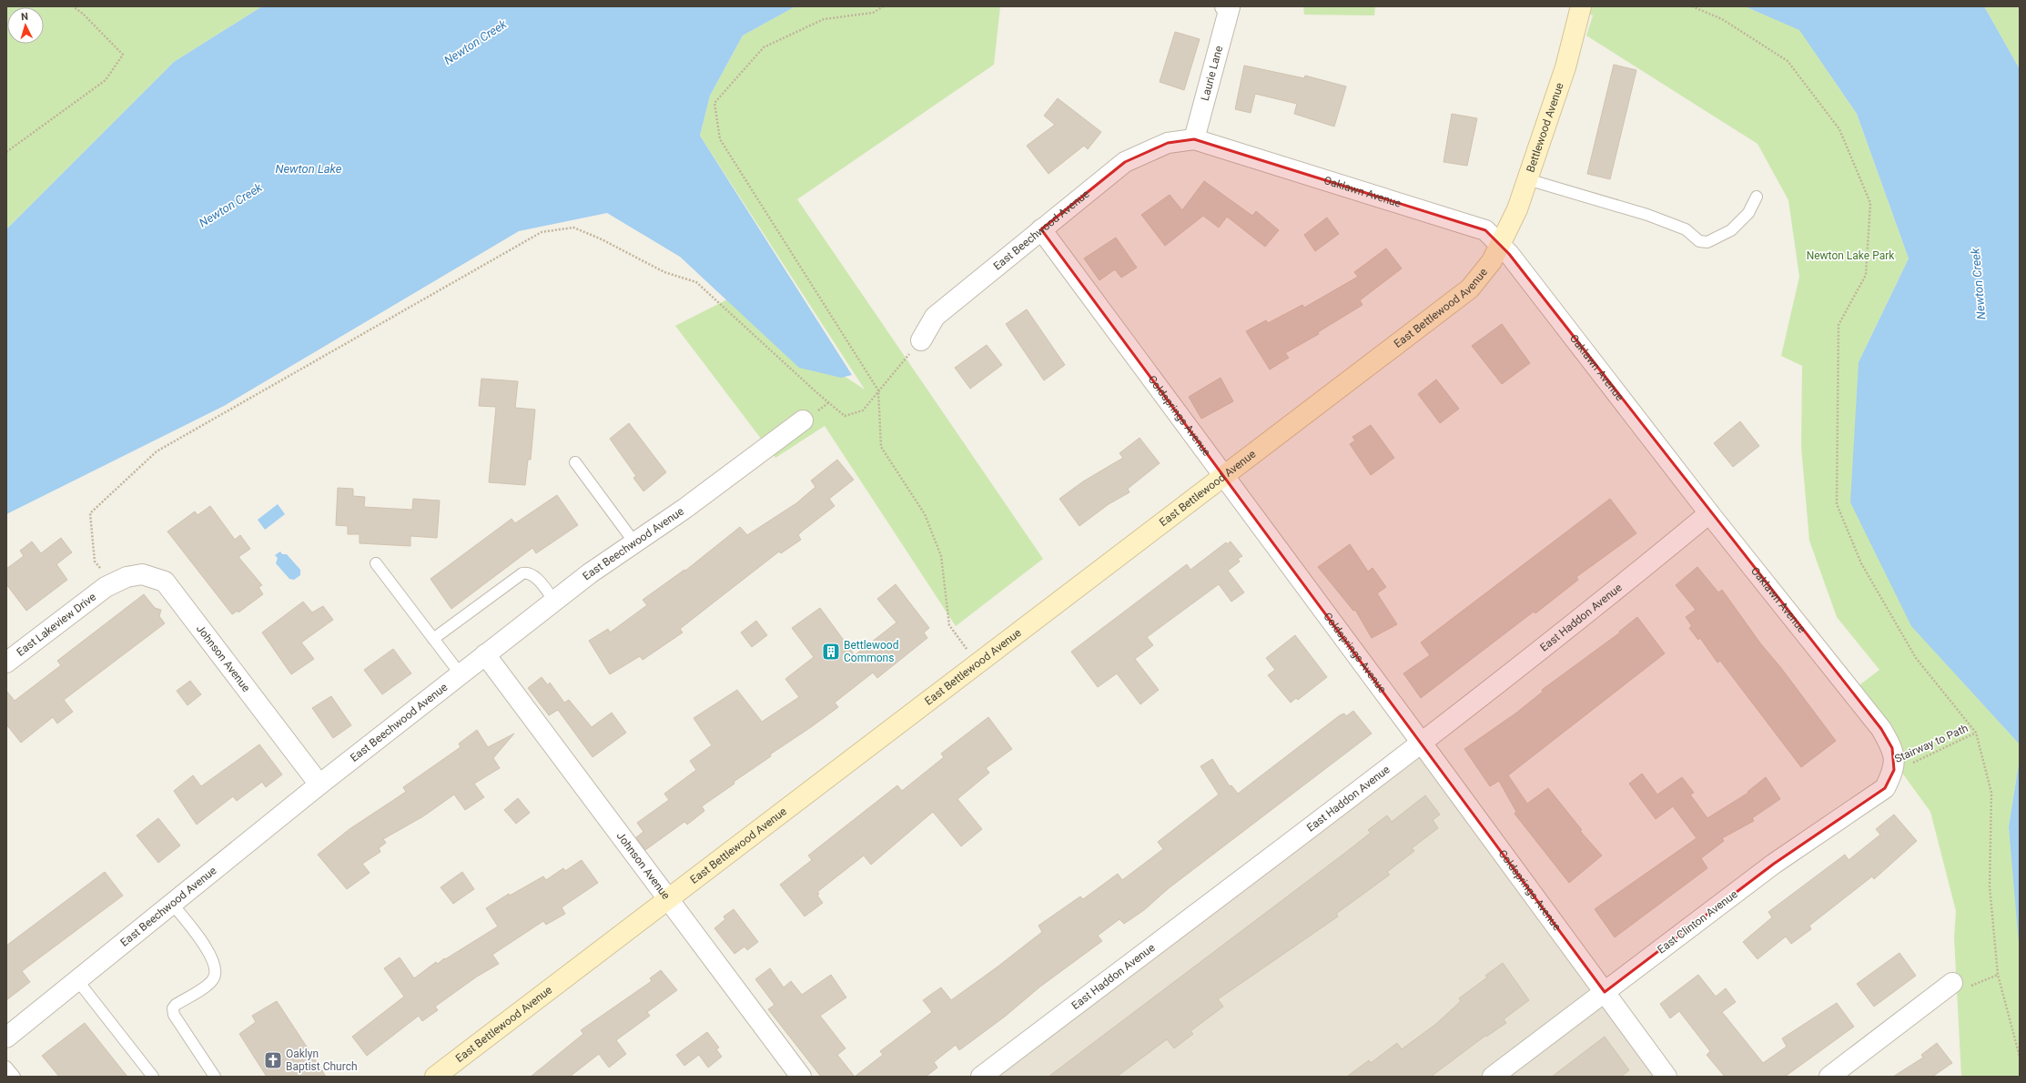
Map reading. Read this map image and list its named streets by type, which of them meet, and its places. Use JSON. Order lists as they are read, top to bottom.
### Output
{
  "streets": {
    "street": [
      "Laurie Lane",
      "Bettlewood Avenue",
      "Oaklawn Avenue",
      "East Beechwood Avenue",
      "East Bettlewood Avenue",
      "Coldsprings Avenue",
      "East Haddon Avenue",
      "East Lakeview Drive",
      "Johnson Avenue",
      "East Clinton Avenue"
    ],
    "path": ["Stairway to Path"]
  },
  "crossings": [
    ["Laurie Lane", "Oaklawn Avenue"],
    ["Laurie Lane", "East Beechwood Avenue"],
    ["Bettlewood Avenue", "Oaklawn Avenue"],
    ["Bettlewood Avenue", "East Bettlewood Avenue"],
    ["Oaklawn Avenue", "East Beechwood Avenue"],
    ["Oaklawn Avenue", "East Bettlewood Avenue"],
    ["Oaklawn Avenue", "East Haddon Avenue"],
    ["Oaklawn Avenue", "Stairway to Path"],
    ["Oaklawn Avenue", "East Clinton Avenue"],
    ["East Beechwood Avenue", "Coldsprings Avenue"],
    ["East Beechwood Avenue", "Johnson Avenue"],
    ["East Bettlewood Avenue", "Coldsprings Avenue"],
    ["East Bettlewood Avenue", "Johnson Avenue"],
    ["Coldsprings Avenue", "East Haddon Avenue"],
    ["Coldsprings Avenue", "East Clinton Avenue"],
    ["East Lakeview Drive", "Johnson Avenue"],
    ["Stairway to Path", "East Clinton Avenue"]
  ],
  "water": ["Newton Creek", "Newton Lake"],
  "parks": ["Newton Lake Park"],
  "places": {
    "building": ["Bettlewood Commons"],
    "church": ["Oaklyn Baptist Church"]
  },
  "north": "top"
}
